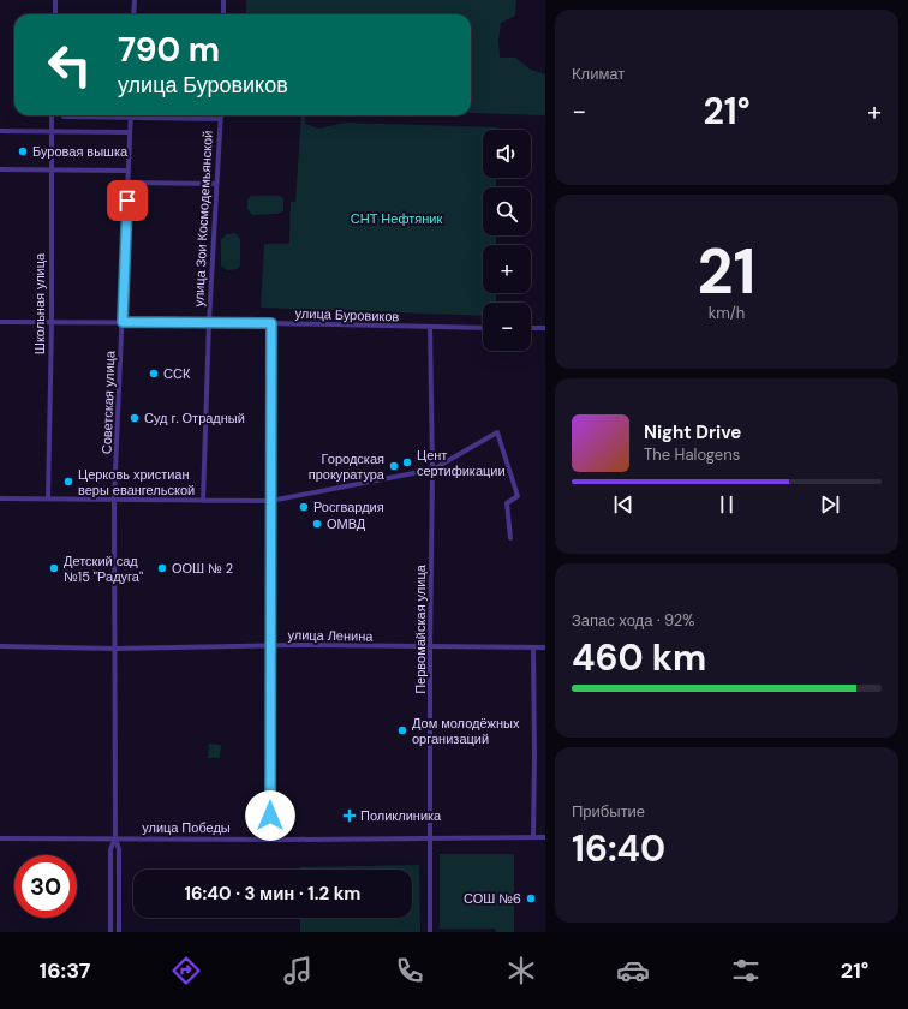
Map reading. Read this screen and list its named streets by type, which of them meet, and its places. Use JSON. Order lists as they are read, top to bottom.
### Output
{
  "streets": {
    "street": [
      "улица Зои Космодемьянской",
      "Школьная улица",
      "улица Буровиков",
      "Советская улица",
      "Первомайская улица",
      "улица Ленина",
      "улица Победы"
    ]
  },
  "crossings": [
    ["улица Зои Космодемьянской", "улица Буровиков"],
    ["Школьная улица", "улица Буровиков"],
    ["улица Буровиков", "Советская улица"],
    ["улица Буровиков", "Первомайская улица"],
    ["Советская улица", "улица Ленина"],
    ["Советская улица", "улица Победы"],
    ["Первомайская улица", "улица Ленина"],
    ["Первомайская улица", "улица Победы"]
  ],
  "parks": ["СНТ Нефтяник"],
  "places": {
    "other": [
      "Буровая вышка",
      "ССК",
      "Суд г. Отрадный",
      "Цент сертификации",
      "Городская прокуратура",
      "Церковь христиан веры евангельской",
      "Росгвардия",
      "ОМВД",
      "Детский сад №15 \"Радуга\"",
      "ООШ № 2",
      "Дом молодёжных организаций",
      "СОШ №6"
    ],
    "health": ["Поликлиника"]
  },
  "page": {
    "tile": [
      "Климат",
      ["21", "km/h"],
      ["Запас хода · 92%", "460 km"],
      ["Прибытие", "16:40"]
    ],
    "turn": ["790 m", "улица Буровиков"],
    "heat": ["−", "21°", "+"],
    "map_buttons": ["+", "−"],
    "song": ["Night Drive", "The Halogens"],
    "limit": "30",
    "trip": "16:40 · 3 мин · 1.2 km",
    "tabs": ["16:37", "21°"]
  }
}
